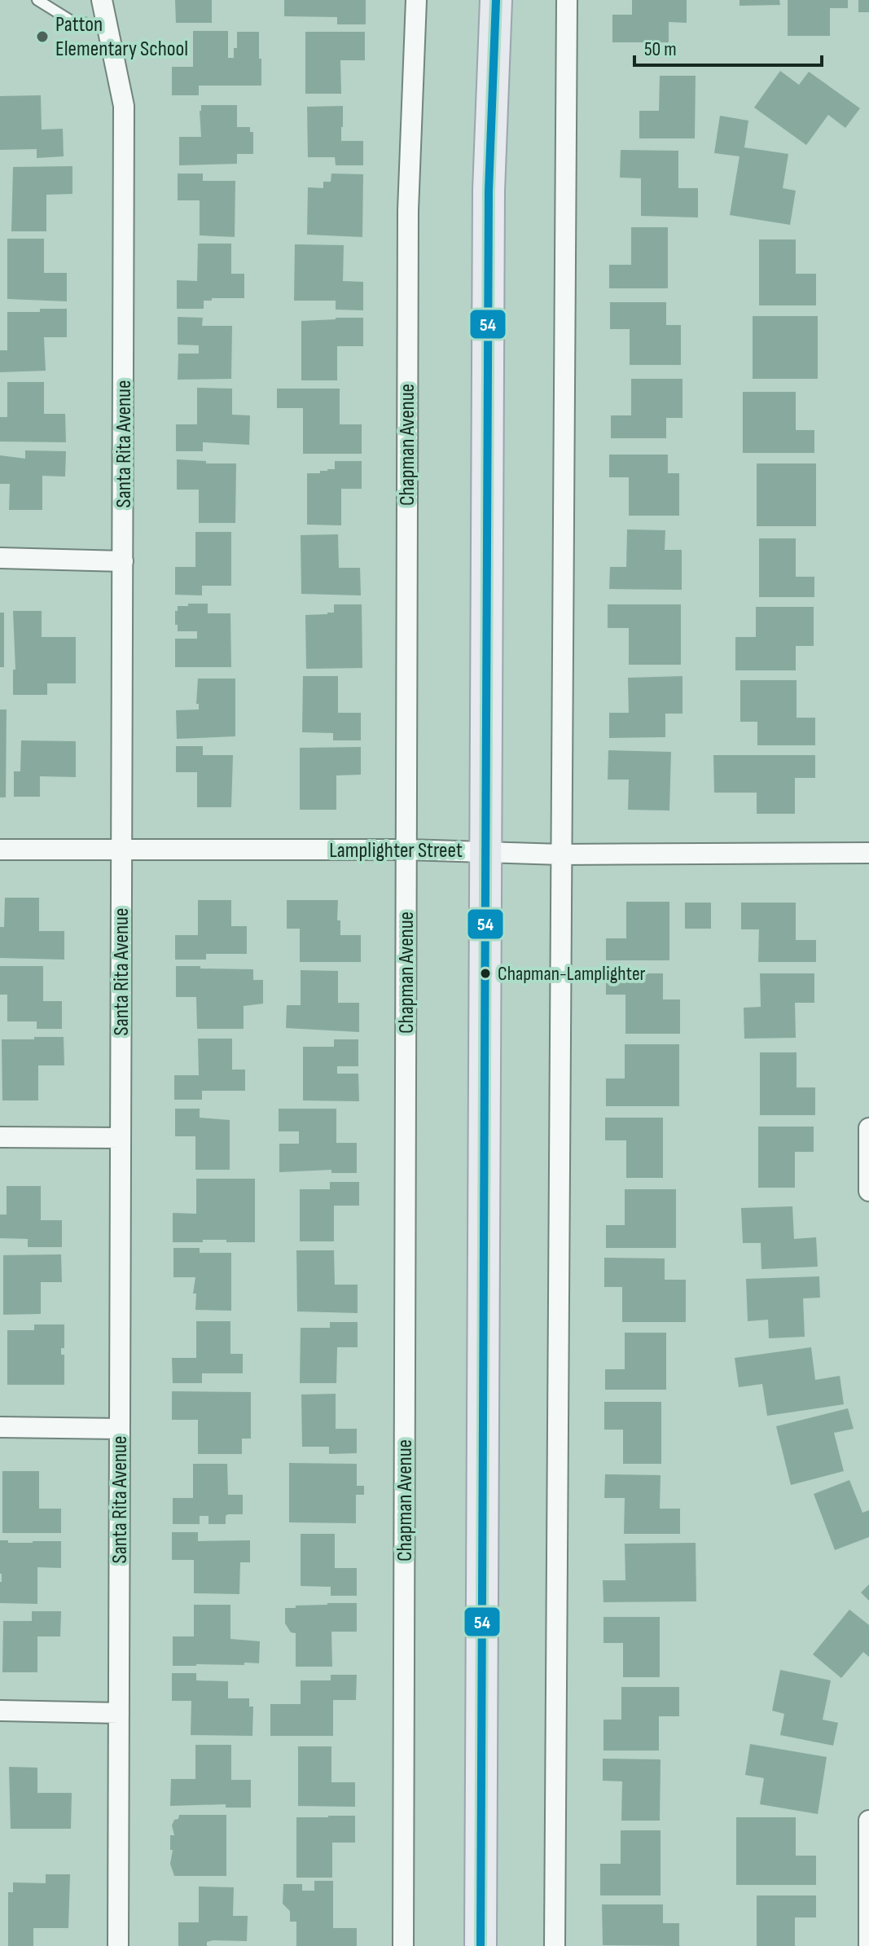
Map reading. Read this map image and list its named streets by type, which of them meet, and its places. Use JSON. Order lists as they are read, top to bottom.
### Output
{
  "streets": {
    "street": ["Santa Rita Avenue", "Chapman Avenue", "Lamplighter Street"]
  },
  "crossings": [
    ["Santa Rita Avenue", "Lamplighter Street"],
    ["Chapman Avenue", "Lamplighter Street"]
  ],
  "places": ["Patton Elementary School", "Chapman-Lamplighter"],
  "lines": ["transit line 54"],
  "scale_bar": "50 m"
}
